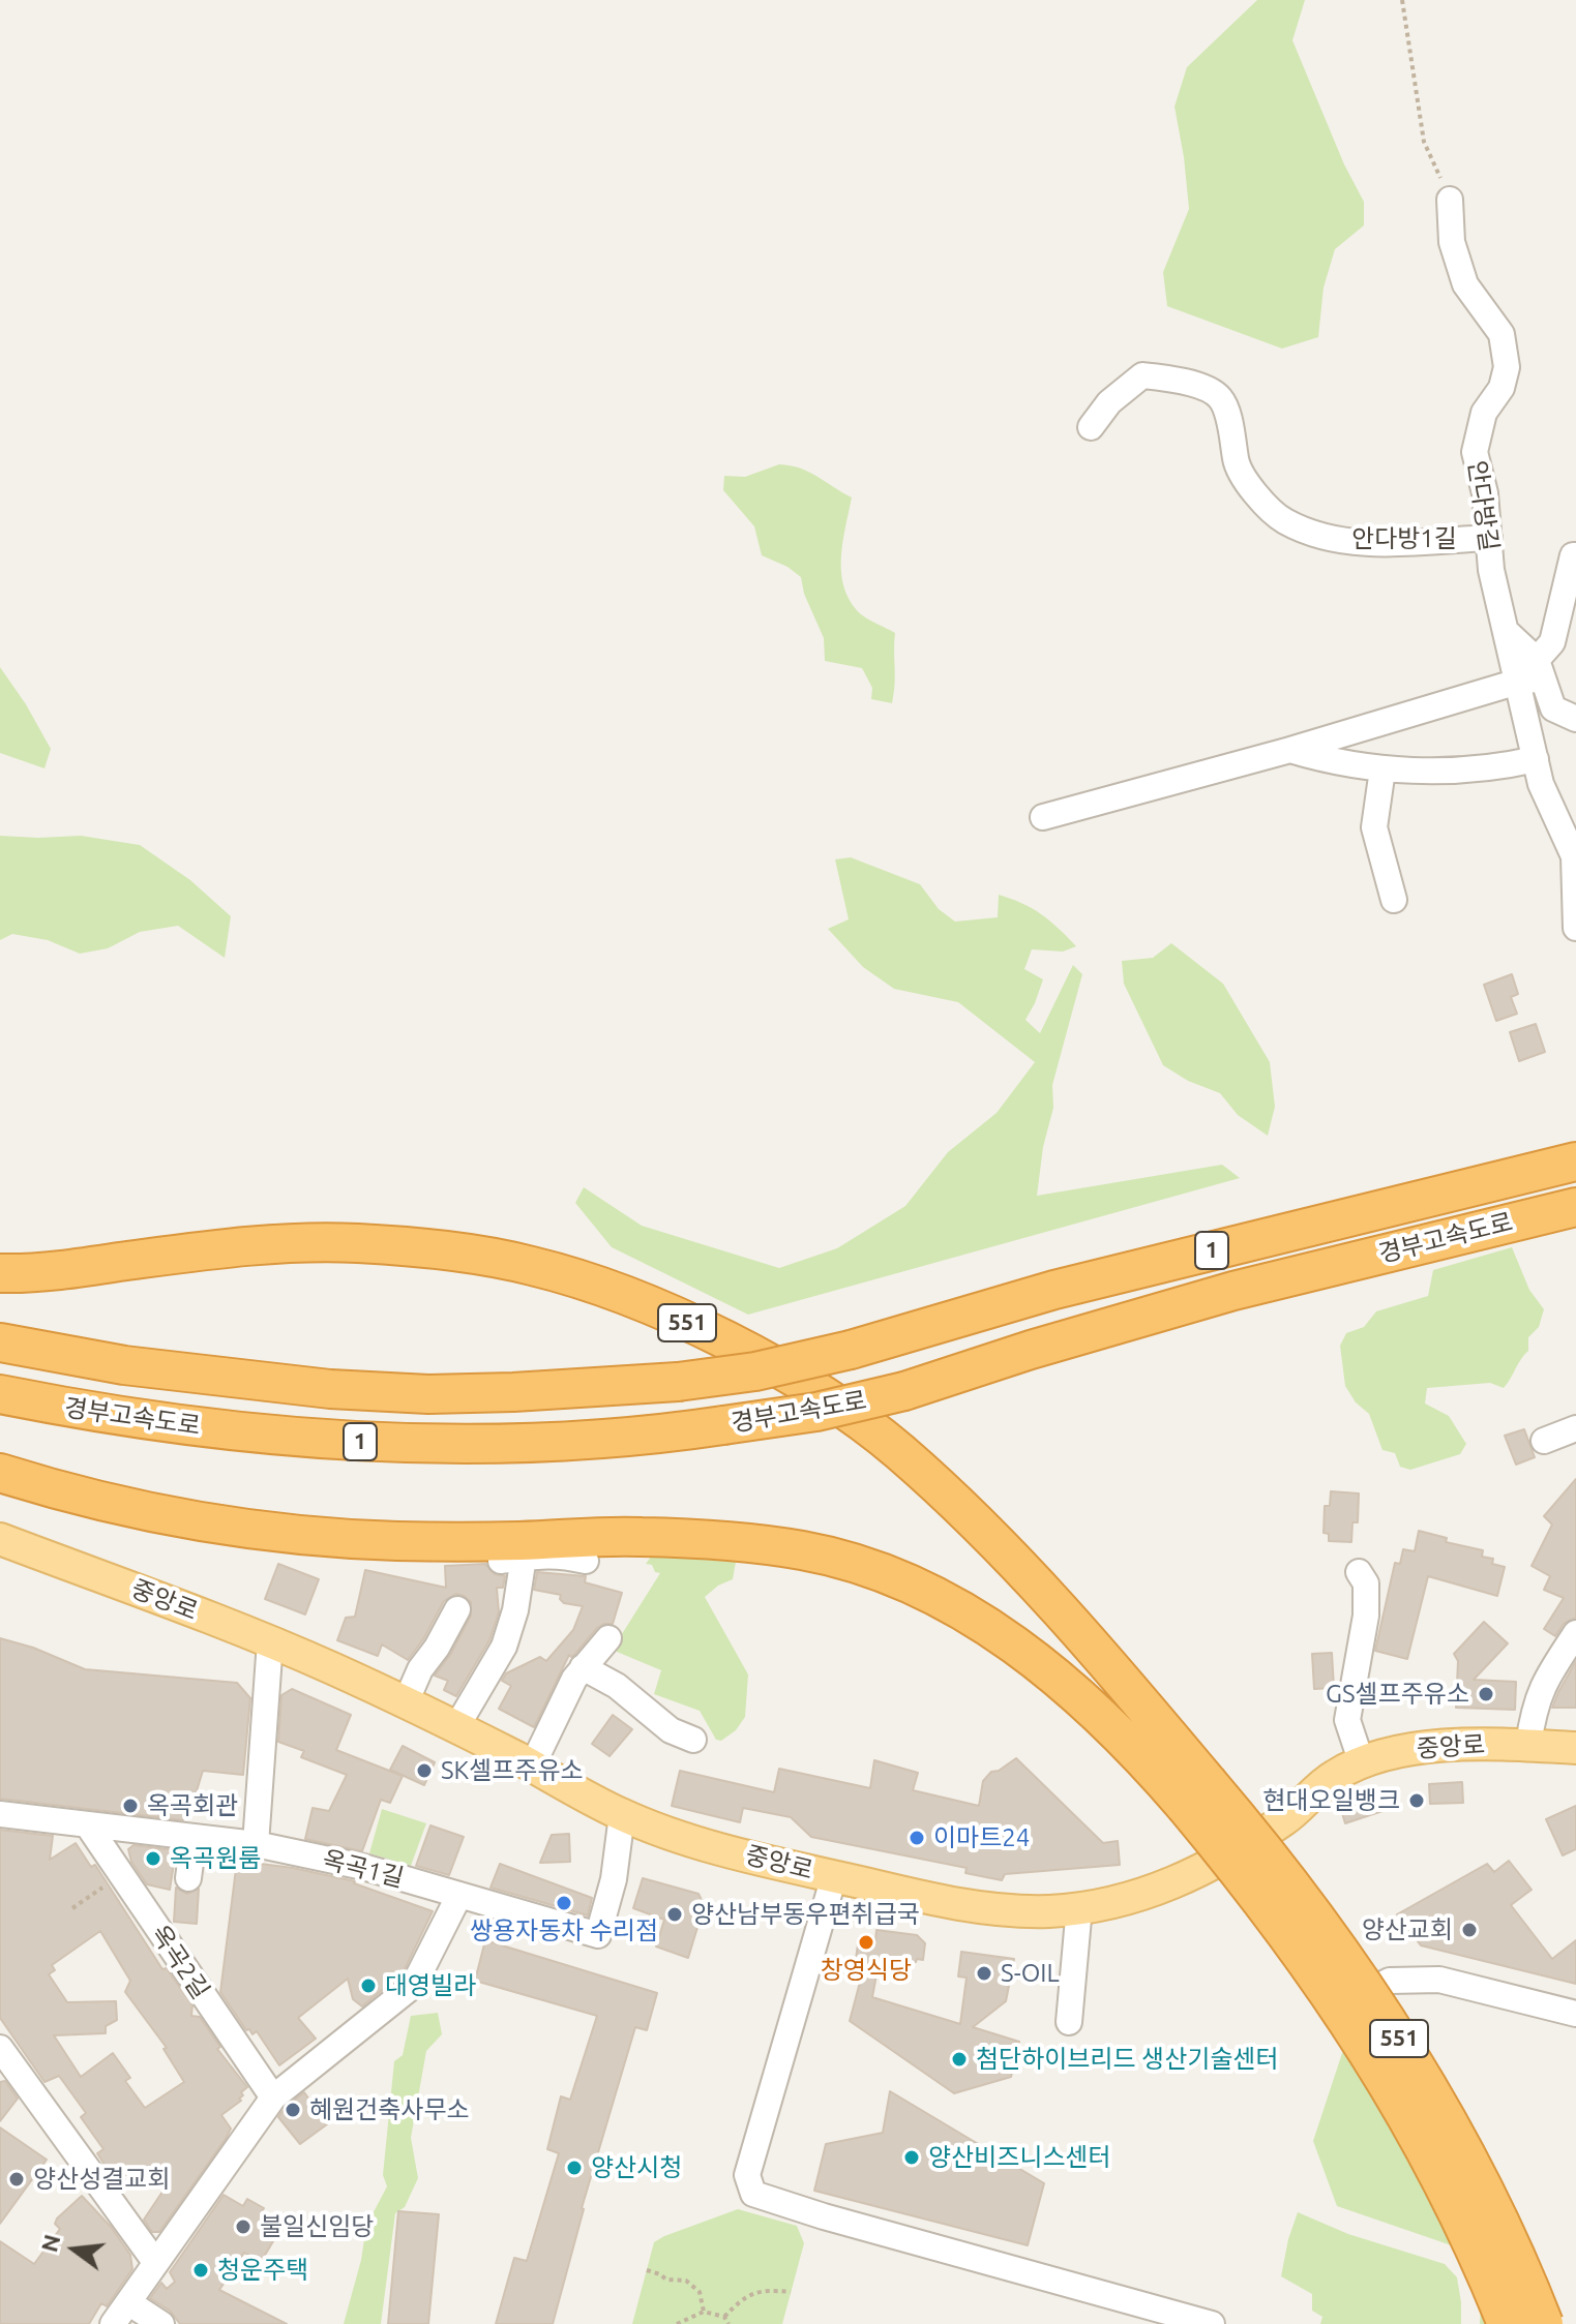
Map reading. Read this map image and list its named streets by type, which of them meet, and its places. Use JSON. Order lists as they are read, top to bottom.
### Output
{
  "streets": {
    "highway": ["경부고속도로", "1", "551"],
    "main road": ["중앙로"],
    "street": [
      "안다방길",
      "안다방1길",
      "옥곡1길",
      "옥곡2길"
    ]
  },
  "crossings": [
    ["안다방길", "안다방1길"],
    ["중앙로", "옥곡1길"],
    ["옥곡1길", "옥곡2길"]
  ],
  "places": [
    "GS셀프주유소",
    "SK셀프주유소",
    "현대오일뱅크",
    "옥곡회관",
    "이마트24",
    "옥곡원룸",
    "쌍용자동차 수리점",
    "양산남부동우편취급국",
    "양산교회",
    "창영식당",
    "S-OIL",
    "대영빌라",
    "첨단하이브리드 생산기술센터",
    "혜원건축사무소",
    "양산비즈니스센터",
    "양산시청",
    "양산성결교회",
    "불일신임당",
    "청운주택"
  ],
  "north": "left"
}
